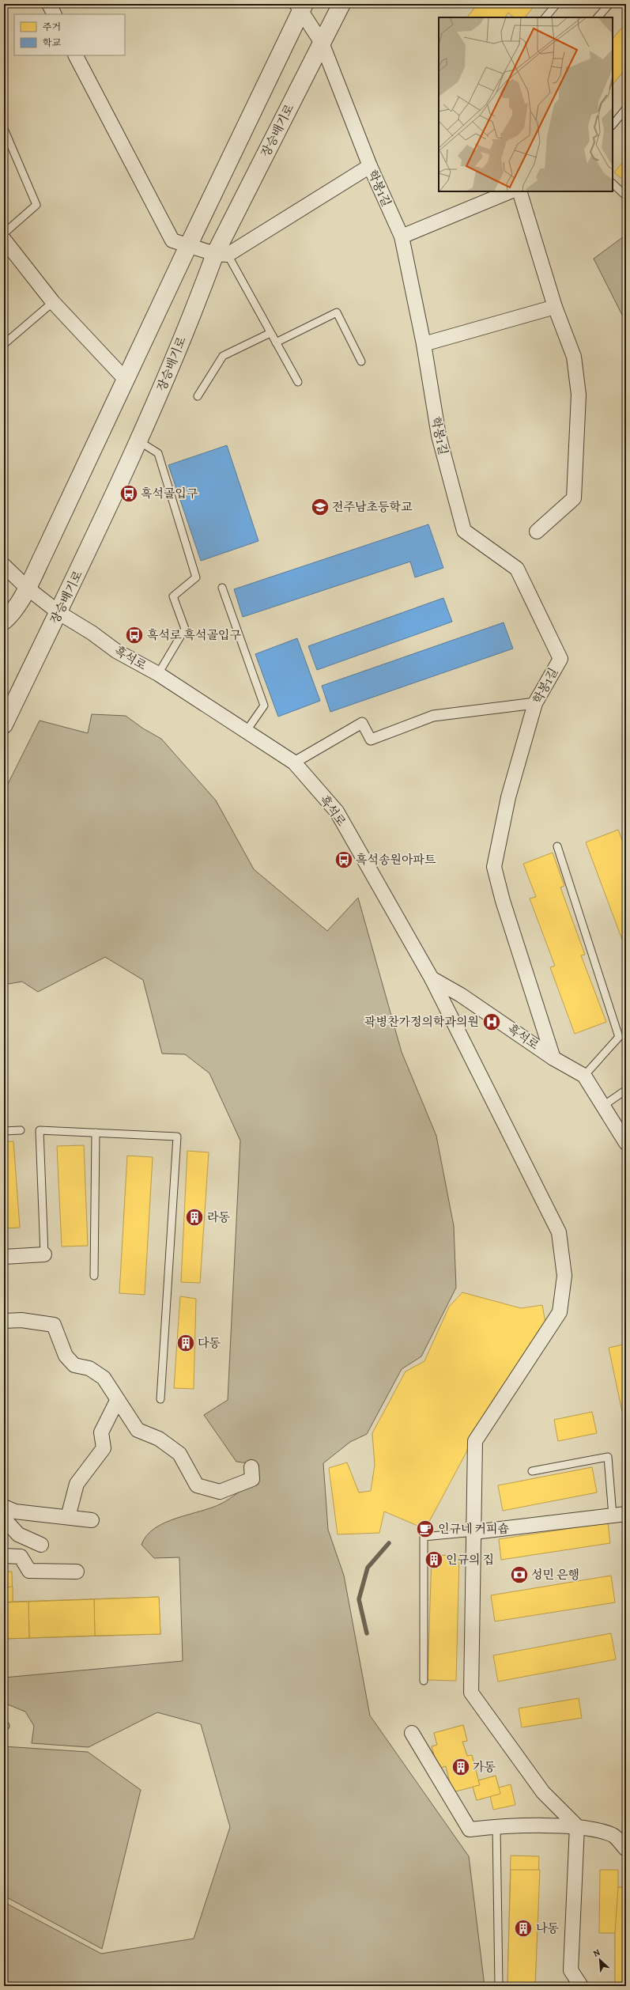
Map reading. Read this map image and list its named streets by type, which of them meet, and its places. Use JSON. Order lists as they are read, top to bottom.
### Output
{
  "streets": {
    "street": ["장승배기로", "학봉1길", "흑석로"]
  },
  "crossings": [
    ["장승배기로", "학봉1길"],
    ["장승배기로", "흑석로"],
    ["학봉1길", "흑석로"]
  ],
  "places": {
    "bus stop": ["흑석골입구", "흑석로 흑석골입구", "흑석송원아파트"],
    "school or university": ["전주남초등학교"],
    "hospital": ["곽병찬가정의학과의원"],
    "building": [
      "라동",
      "다동",
      "인규의 집",
      "가동",
      "나동"
    ],
    "cafe": ["인규네 커피숍"],
    "bank": ["성민 은행"]
  },
  "legend": ["주거", "학교"],
  "north": "top left"
}
